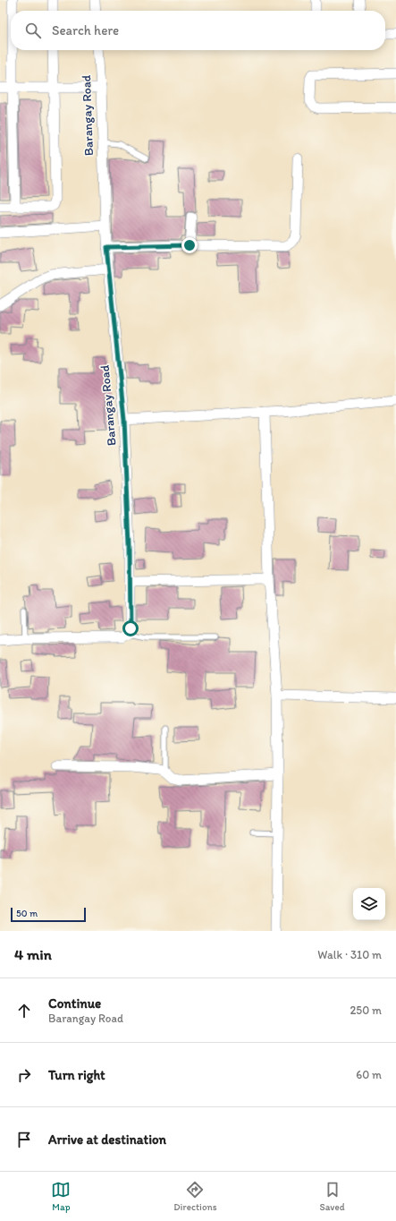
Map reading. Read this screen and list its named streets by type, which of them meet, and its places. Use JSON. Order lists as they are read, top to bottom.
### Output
{
  "streets": {
    "street": ["Barangay Road"]
  },
  "scale_bar": "50 m",
  "page": {
    "search": "Search here",
    "scale": "50 m",
    "heading": ["4 min", "Walk · 310 m"],
    "list": [
      ["Continue", "Barangay Road", "250 m"],
      ["Turn right", "60 m"],
      "Arrive at destination"
    ],
    "nav": ["Map", "Directions", "Saved"]
  }
}
